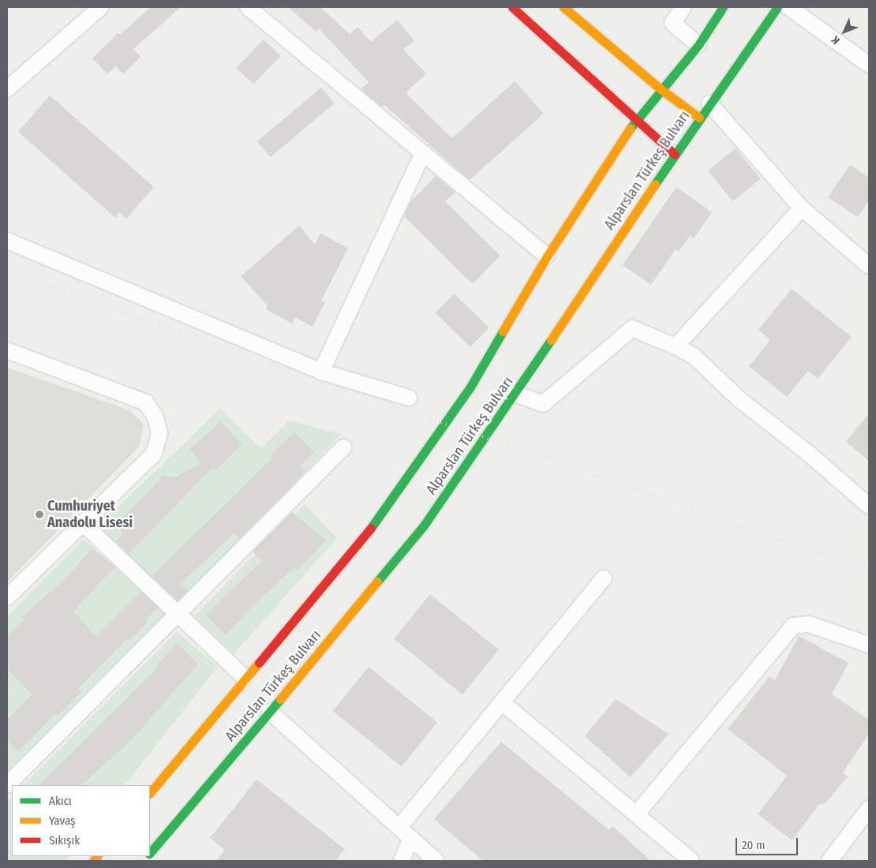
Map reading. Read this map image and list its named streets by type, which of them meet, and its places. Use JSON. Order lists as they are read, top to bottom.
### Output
{
  "streets": {
    "main road": ["Alparslan Türkeş Bulvarı"]
  },
  "places": ["Cumhuriyet Anadolu Lisesi"],
  "legend": ["Akıcı", "Yavaş", "Sıkışık"],
  "scale_bar": "20 m",
  "north": "bottom left"
}
